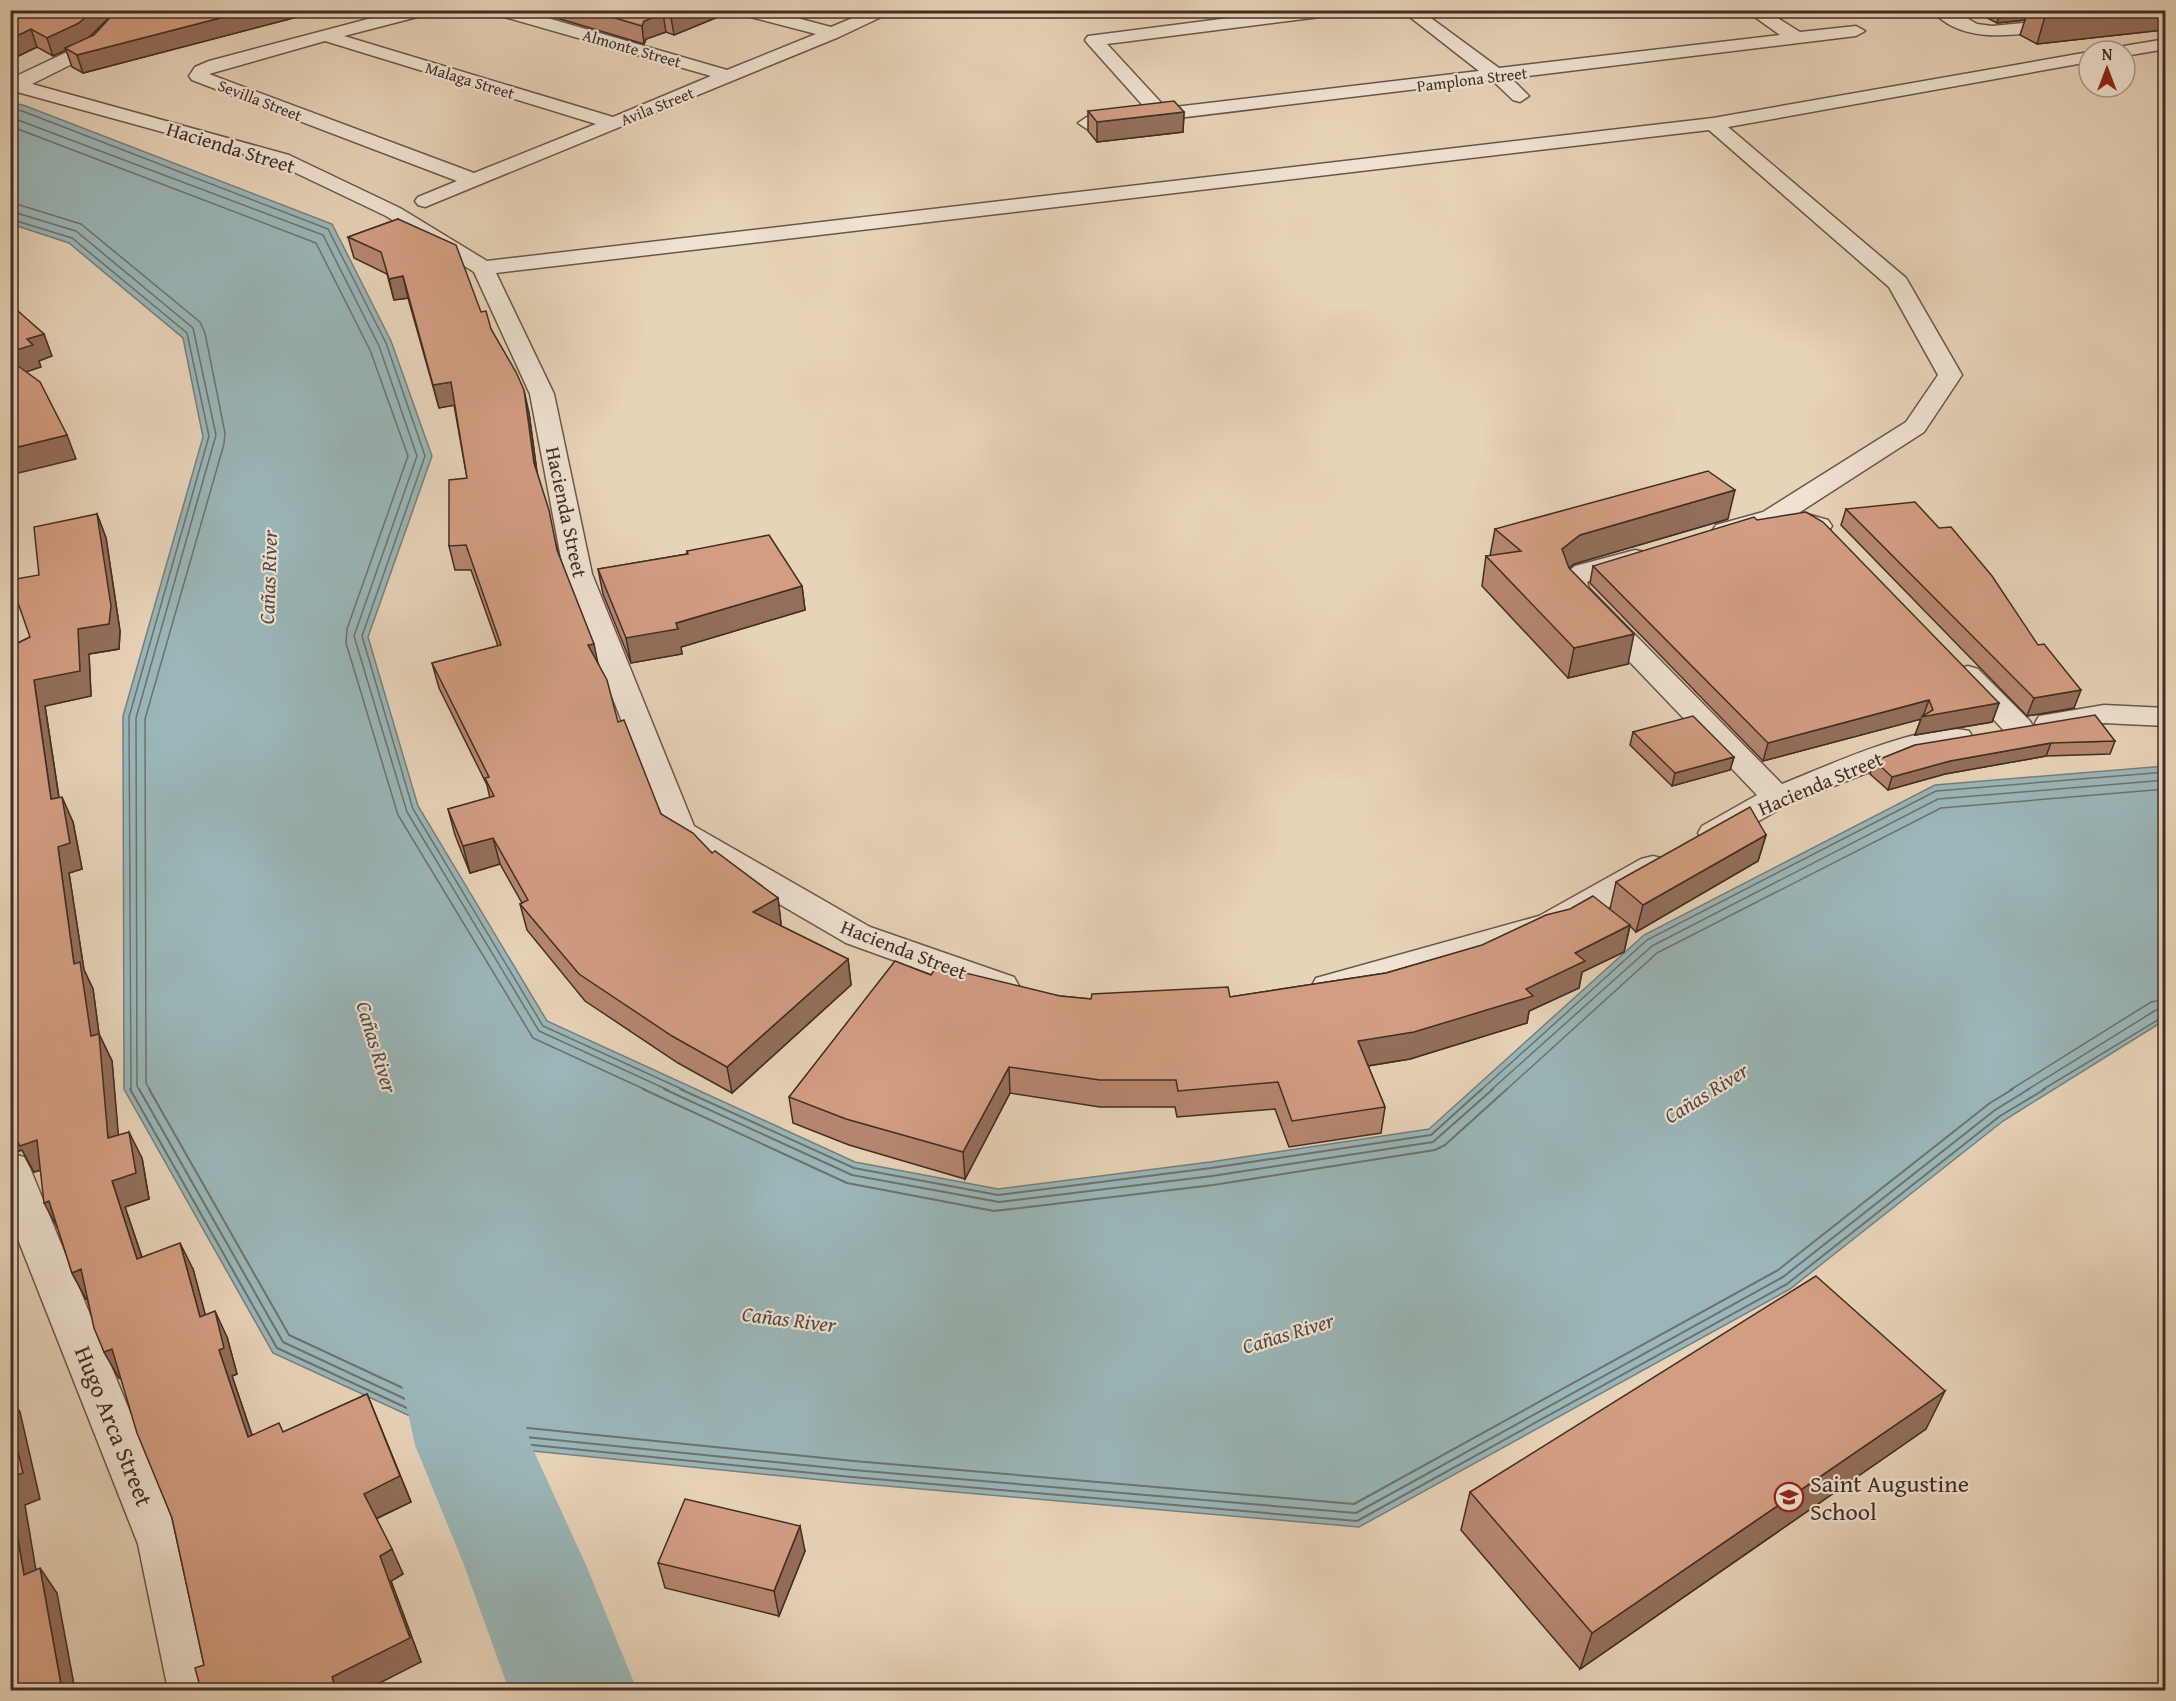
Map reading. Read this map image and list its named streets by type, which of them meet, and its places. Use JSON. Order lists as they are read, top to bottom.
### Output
{
  "streets": {
    "street": [
      "Almonte Street",
      "Pamplona Street",
      "Malaga Street",
      "Sevilla Street",
      "Avila Street",
      "Hacienda Street",
      "Hugo Arca Street"
    ]
  },
  "crossings": [
    ["Almonte Street", "Avila Street"],
    ["Malaga Street", "Sevilla Street"],
    ["Malaga Street", "Avila Street"],
    ["Sevilla Street", "Avila Street"]
  ],
  "water": ["Cañas River"],
  "places": {
    "school or university": ["Saint Augustine School"]
  },
  "north": "top"
}
